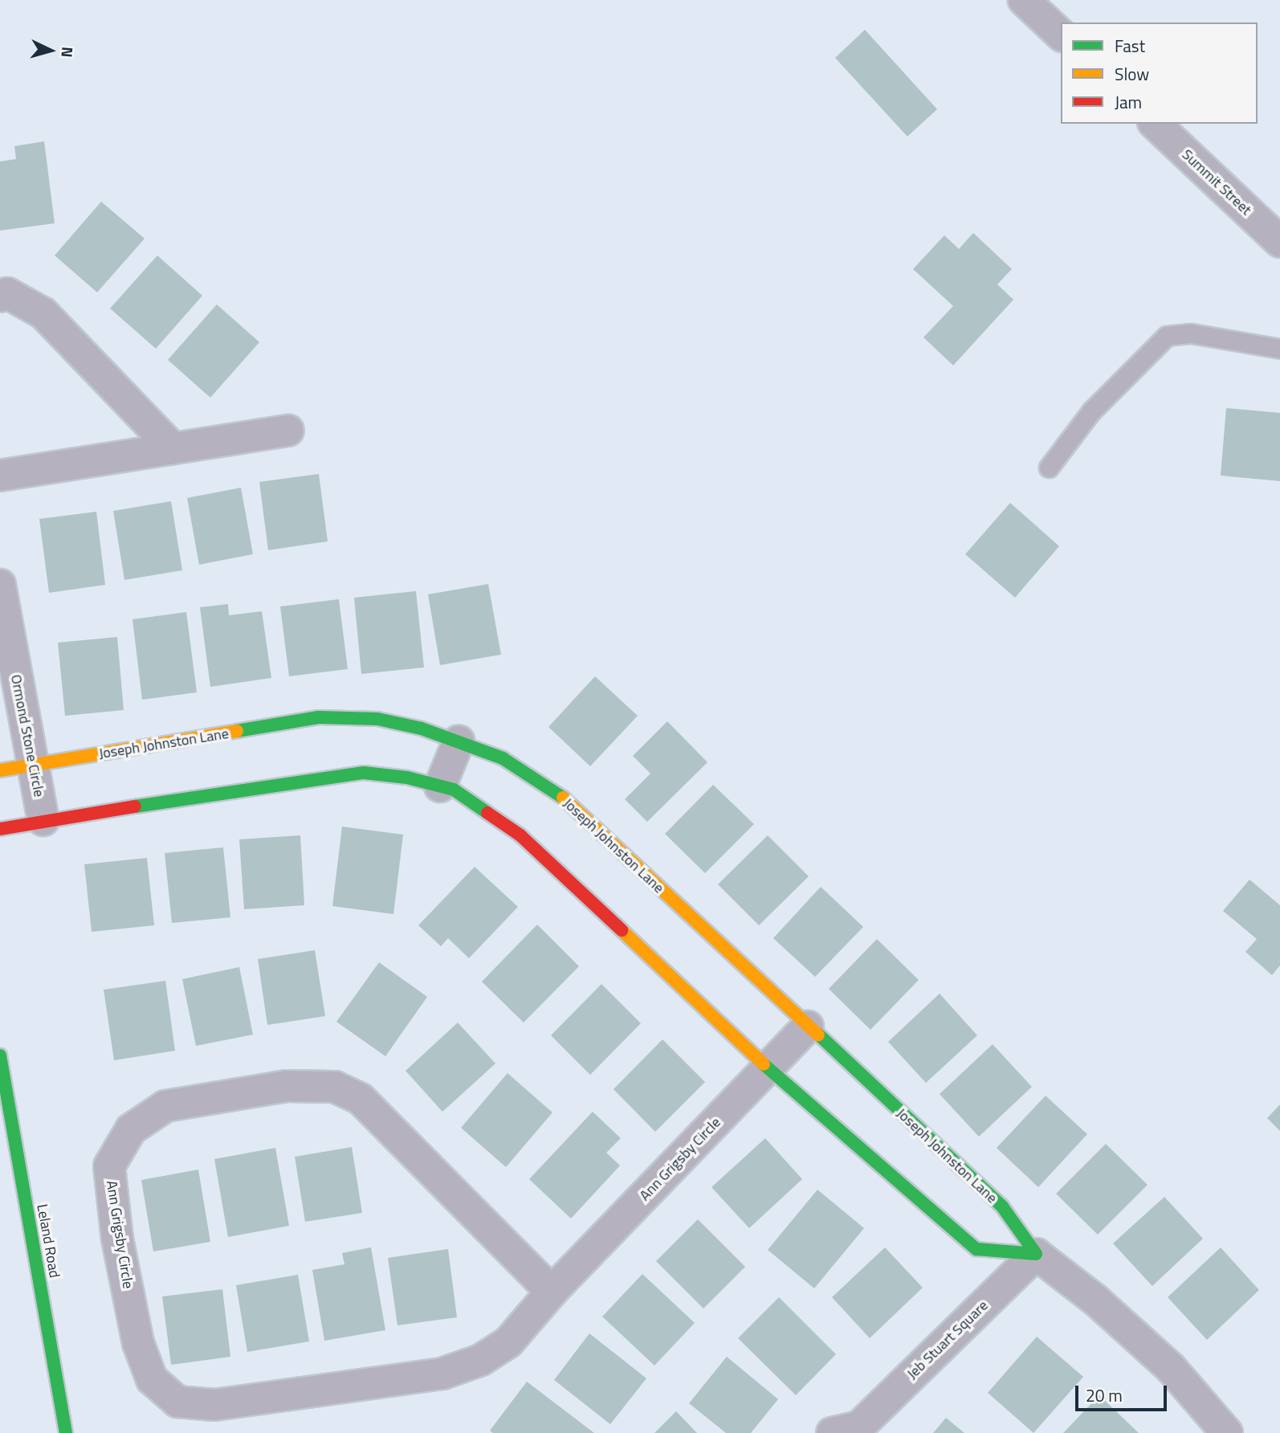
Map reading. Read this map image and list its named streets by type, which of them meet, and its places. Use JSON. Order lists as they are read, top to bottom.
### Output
{
  "streets": {
    "street": [
      "Summit Street",
      "Ormond Stone Circle",
      "Joseph Johnston Lane",
      "Ann Grigsby Circle",
      "Leland Road",
      "Jeb Stuart Square"
    ]
  },
  "crossings": [
    ["Ormond Stone Circle", "Joseph Johnston Lane"],
    ["Joseph Johnston Lane", "Ann Grigsby Circle"],
    ["Joseph Johnston Lane", "Jeb Stuart Square"]
  ],
  "legend": ["Fast", "Slow", "Jam"],
  "scale_bar": "20 m",
  "north": "right"
}
